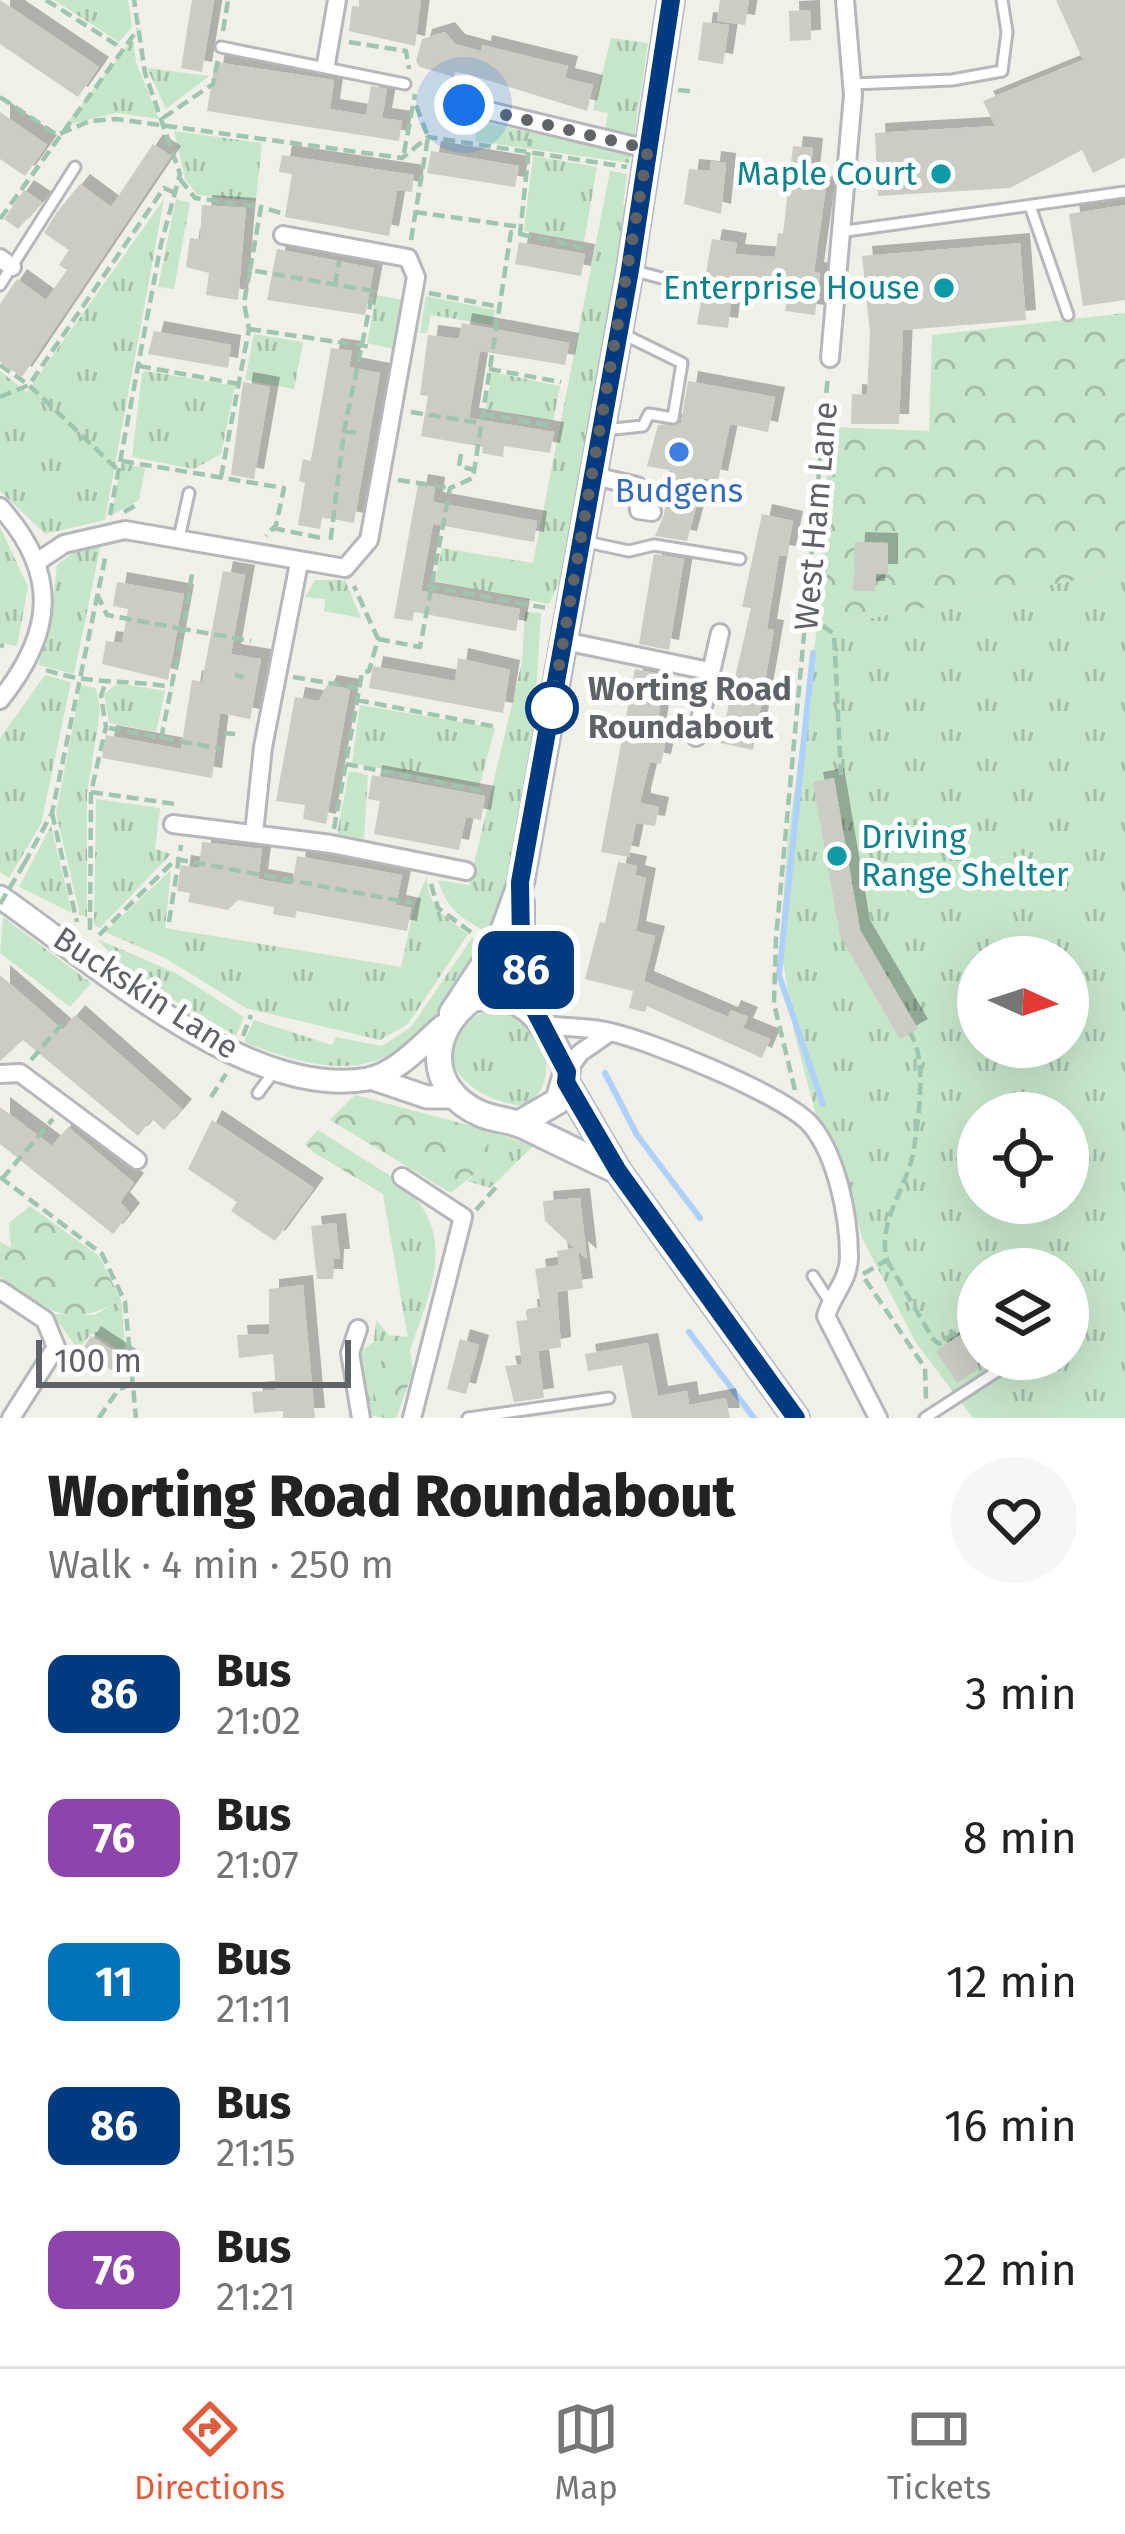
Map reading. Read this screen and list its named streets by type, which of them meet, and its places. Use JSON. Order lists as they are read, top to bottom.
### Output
{
  "streets": {
    "street": ["West Ham Lane", "Buckskin Lane"]
  },
  "places": [
    "Maple Court",
    "Enterprise House",
    "Budgens",
    "Worting Road Roundabout",
    "Driving Range Shelter"
  ],
  "lines": ["bus line 86"],
  "scale_bar": "100 m",
  "north": "right",
  "page": {
    "on_map": "86",
    "scale": "100 m",
    "heading": ["Worting Road Roundabout", "Walk · 4 min · 250 m"],
    "list": [
      {
        "mark": "86",
        "name": "Bus",
        "note": "21:02",
        "value": "3 min"
      },
      {
        "mark": "76",
        "name": "Bus",
        "note": "21:07",
        "value": "8 min"
      },
      {
        "mark": "11",
        "name": "Bus",
        "note": "21:11",
        "value": "12 min"
      },
      {
        "mark": "86",
        "name": "Bus",
        "note": "21:15",
        "value": "16 min"
      },
      {
        "mark": "76",
        "name": "Bus",
        "note": "21:21",
        "value": "22 min"
      }
    ],
    "tabs": ["Directions", "Map", "Tickets"]
  }
}
